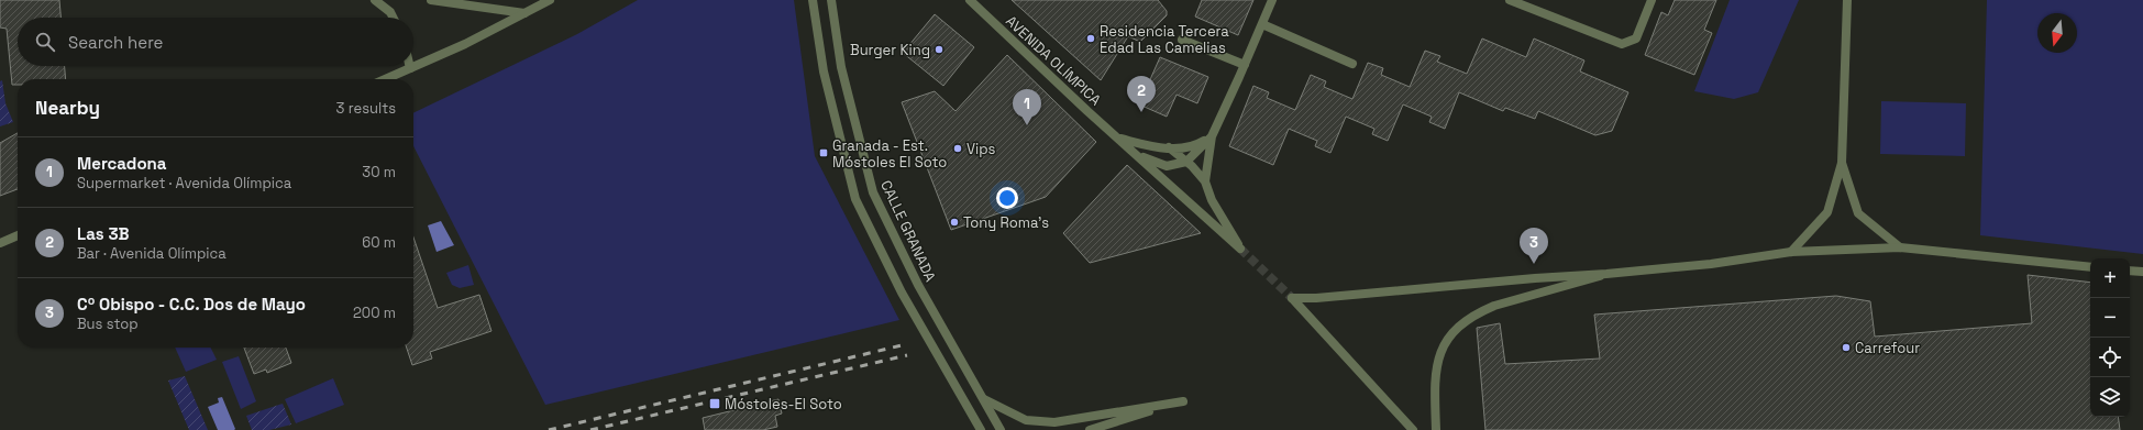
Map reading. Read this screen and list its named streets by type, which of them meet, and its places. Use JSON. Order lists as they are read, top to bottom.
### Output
{
  "streets": {
    "street": ["AVENIDA OLÍMPICA", "CALLE GRANADA"]
  },
  "places": {
    "other": [
      "Residencia Tercera Edad Las Camelias",
      "Burger King",
      "Vips",
      "Tony Roma's",
      "Carrefour"
    ],
    "transit": ["Granada - Est. Móstoles El Soto", "Móstoles-El Soto"]
  },
  "north": "bottom",
  "page": {
    "search": "Search here",
    "pins": ["2", "1", "3"],
    "heading": ["Nearby", "3 results"],
    "list": [
      {
        "mark": "1",
        "name": "Mercadona",
        "note": "Supermarket · Avenida Olímpica",
        "value": "30 m"
      },
      {
        "mark": "2",
        "name": "Las 3B",
        "note": "Bar · Avenida Olímpica",
        "value": "60 m"
      },
      {
        "mark": "3",
        "name": "Cº Obispo - C.C. Dos de Mayo",
        "note": "Bus stop",
        "value": "200 m"
      }
    ],
    "map_buttons": ["+", "−"]
  }
}
